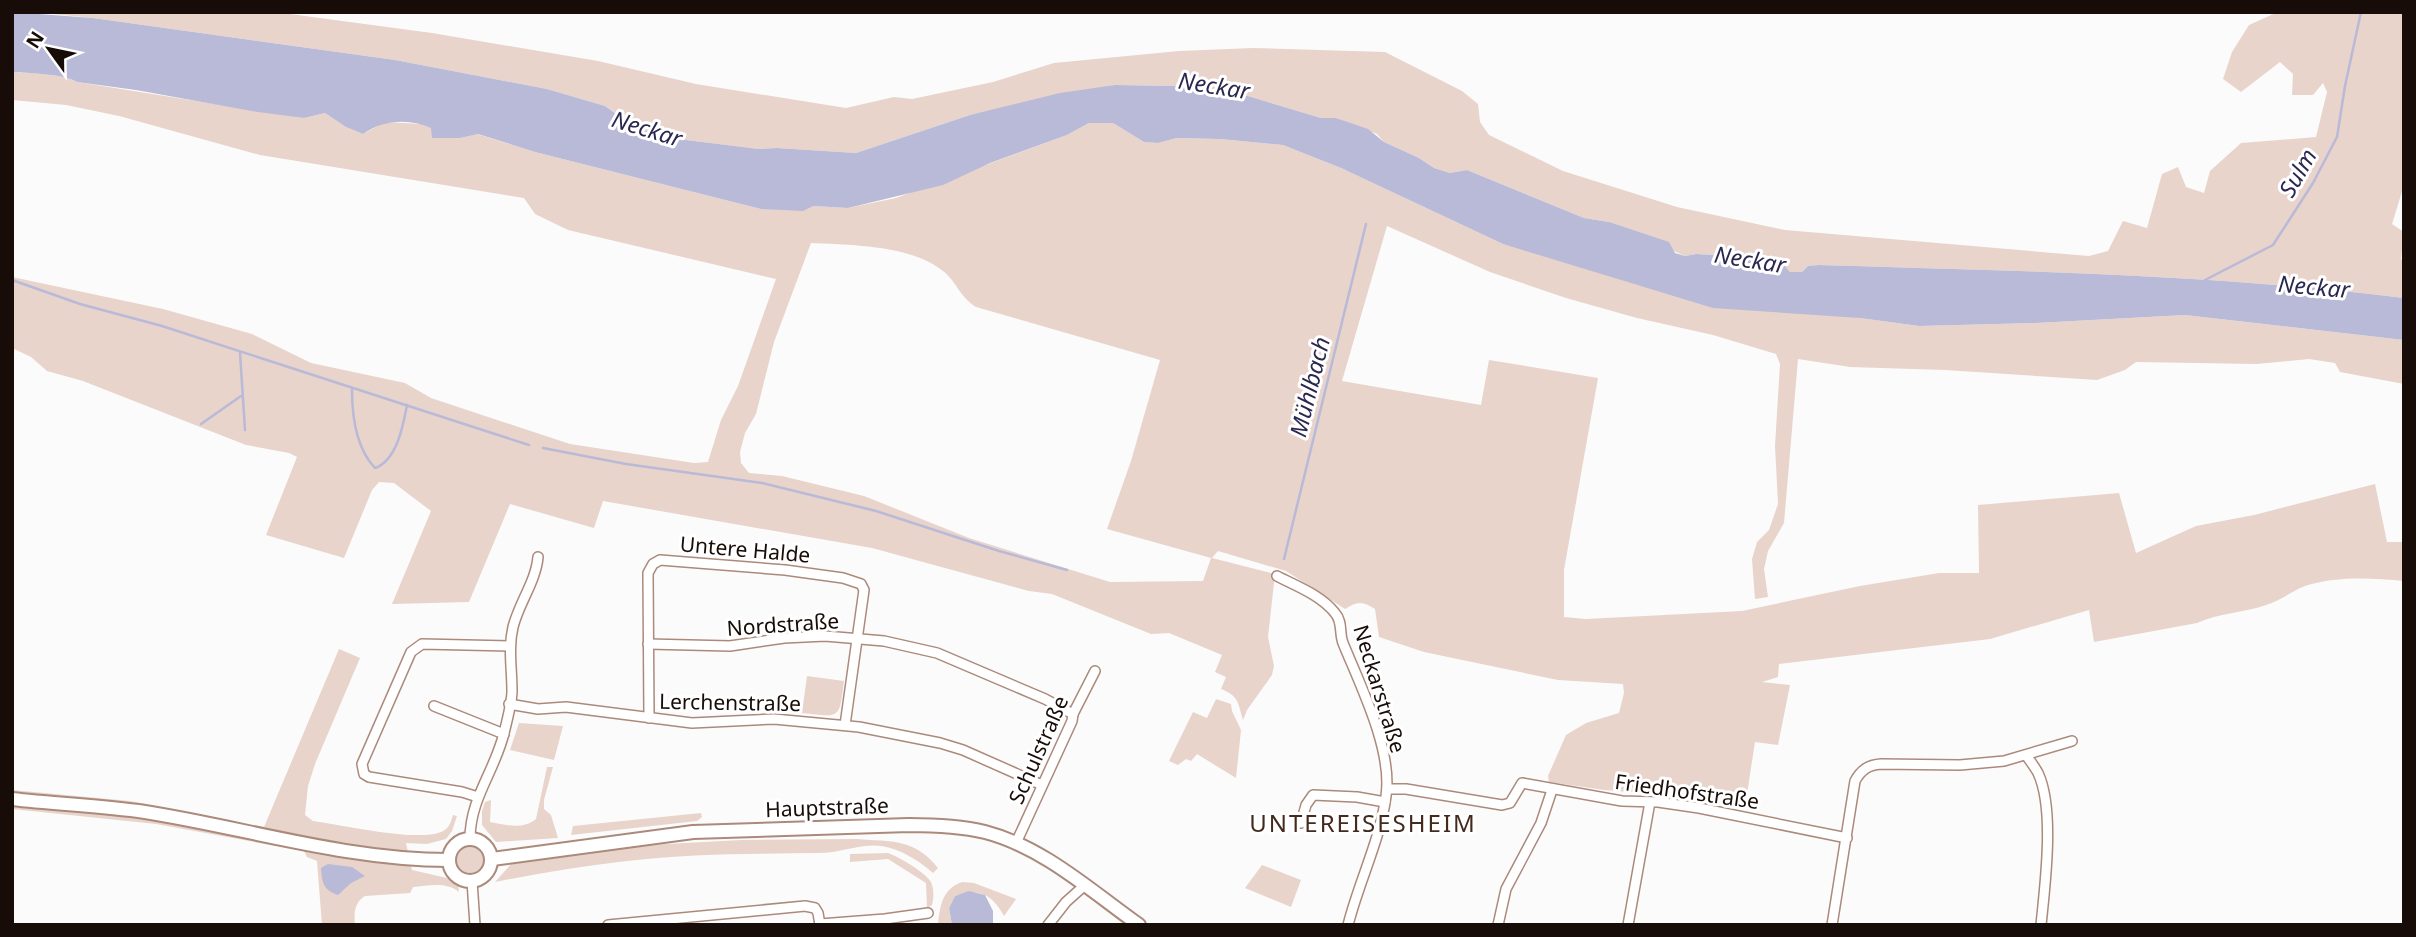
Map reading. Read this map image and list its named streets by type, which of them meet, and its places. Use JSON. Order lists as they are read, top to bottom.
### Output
{
  "streets": {
    "main road": ["Hauptstraße"],
    "street": [
      "Untere Halde",
      "Nordstraße",
      "Neckarstraße",
      "Lerchenstraße",
      "Schulstraße",
      "Friedhofstraße"
    ]
  },
  "crossings": [
    ["Untere Halde", "Nordstraße"],
    ["Untere Halde", "Lerchenstraße"],
    ["Nordstraße", "Schulstraße"],
    ["Neckarstraße", "Friedhofstraße"],
    ["Lerchenstraße", "Schulstraße"],
    ["Schulstraße", "Hauptstraße"]
  ],
  "districts": ["UNTEREISESHEIM"],
  "water": ["Neckar", "Sulm", "Mühlbach"],
  "north": "top left"
}
